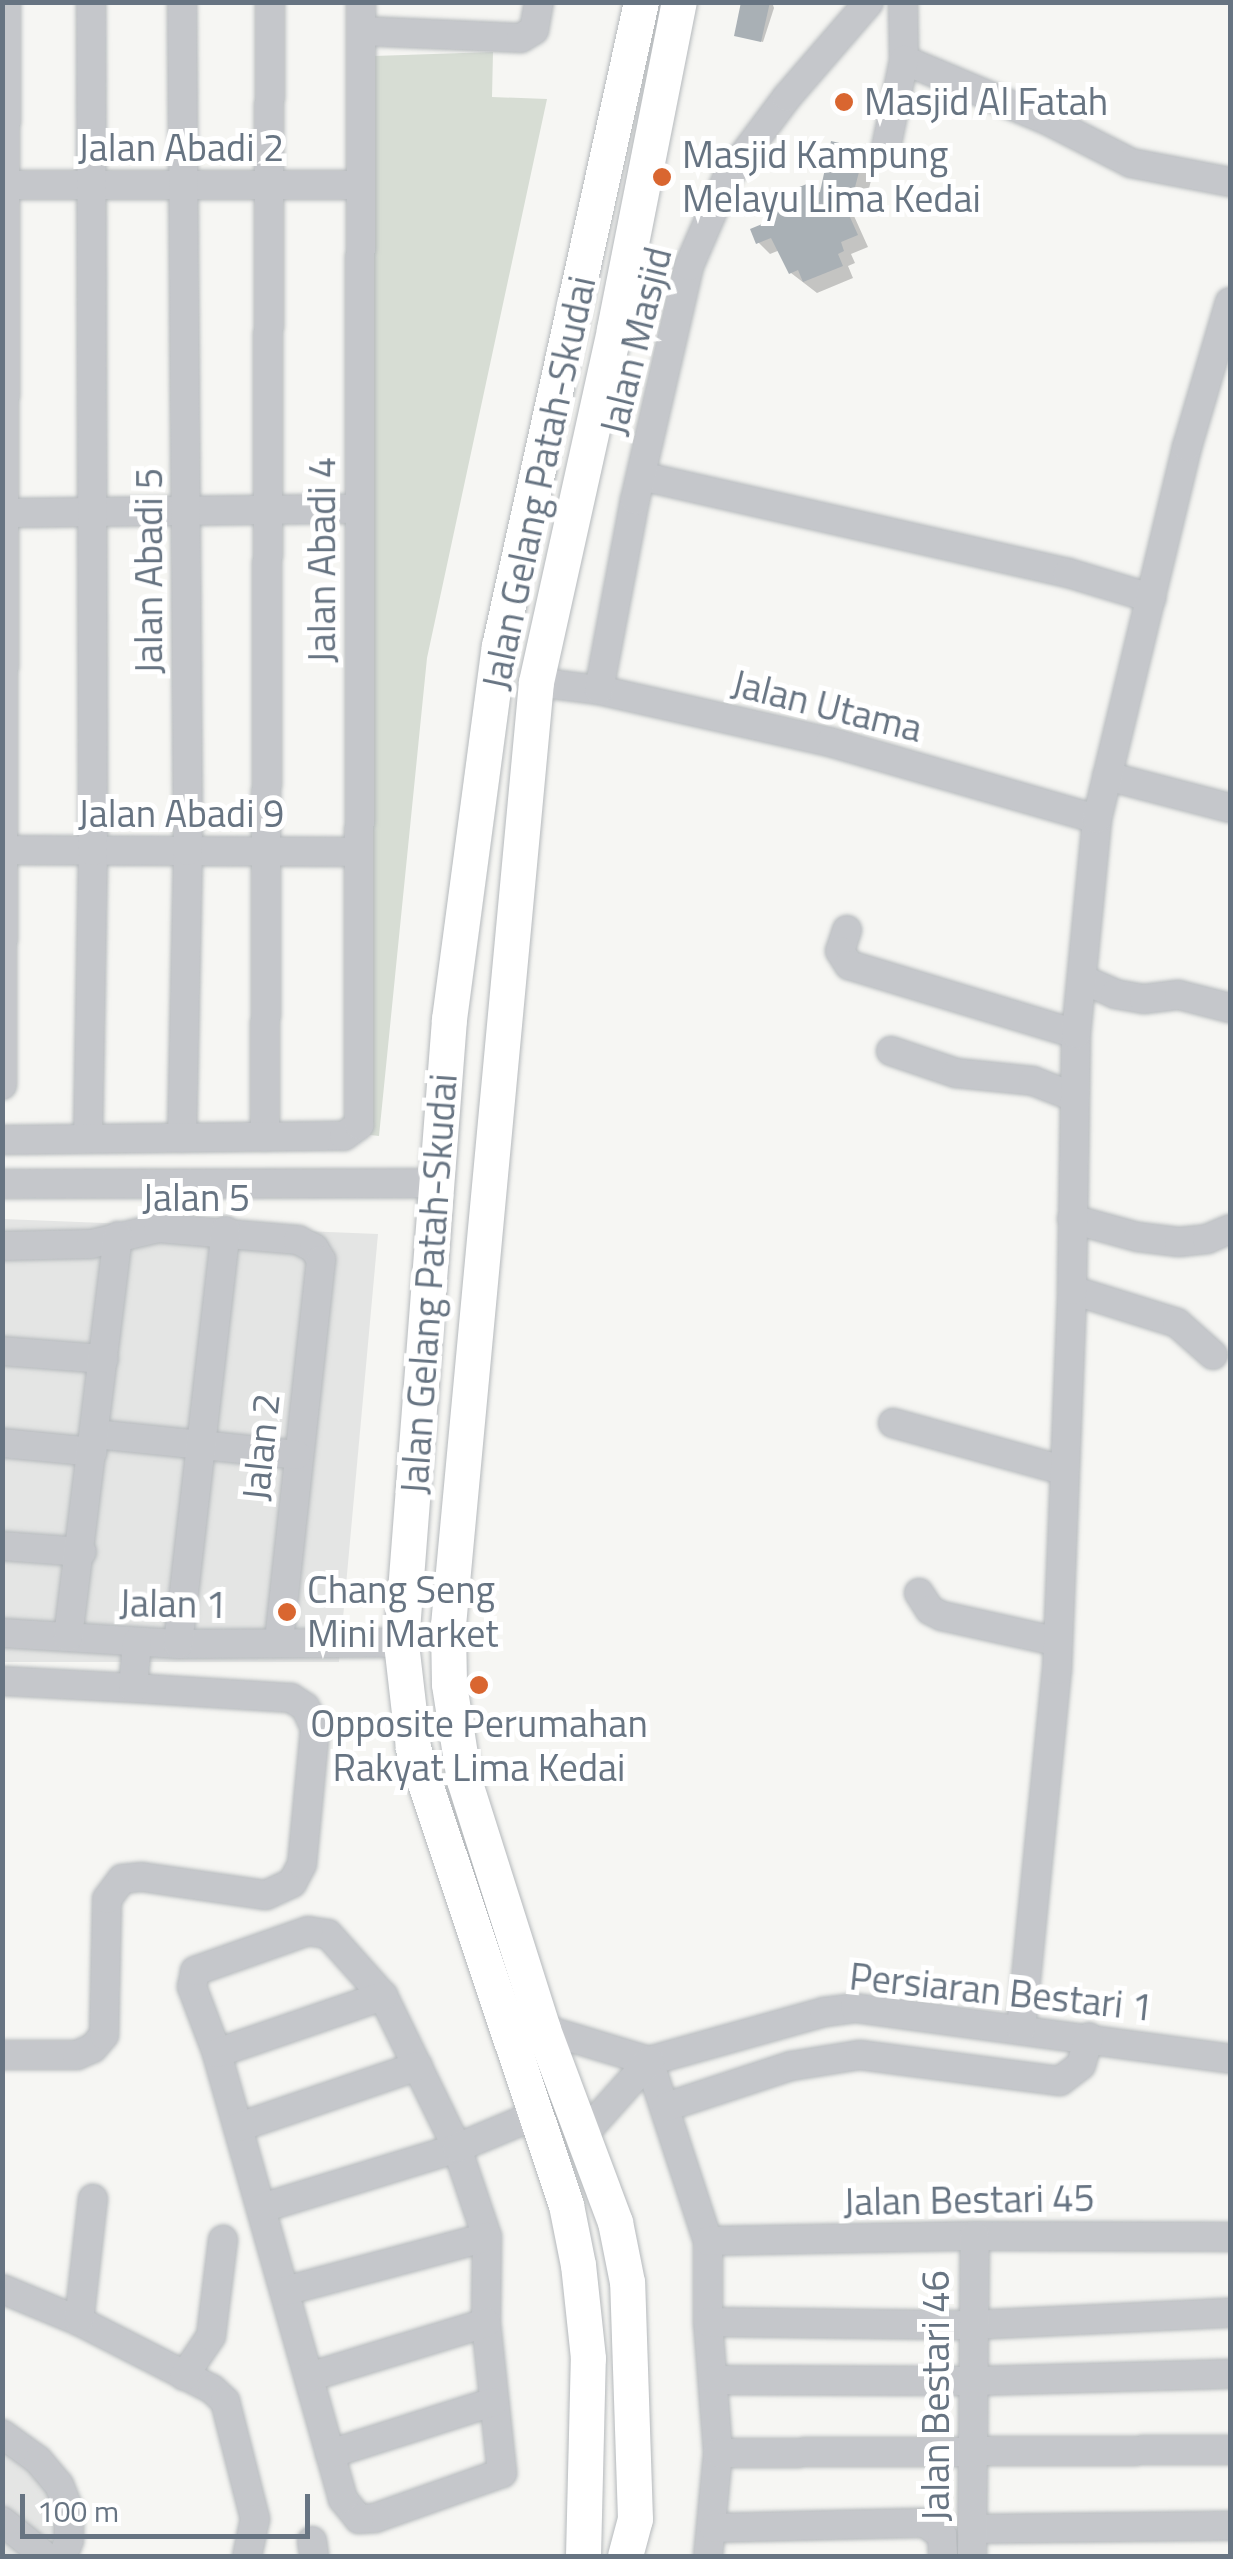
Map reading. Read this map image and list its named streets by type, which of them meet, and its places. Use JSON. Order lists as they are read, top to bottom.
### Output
{
  "streets": {
    "main road": ["Jalan Gelang Patah-Skudai"],
    "street": [
      "Jalan Abadi 2",
      "Jalan Masjid",
      "Jalan Abadi 4",
      "Jalan Abadi 5",
      "Jalan Utama",
      "Jalan Abadi 9",
      "Jalan 5",
      "Jalan 2",
      "Jalan 1",
      "Persiaran Bestari 1",
      "Jalan Bestari 45",
      "Jalan Bestari 46"
    ]
  },
  "crossings": [
    ["Jalan Abadi 2", "Jalan Abadi 4"],
    ["Jalan Abadi 2", "Jalan Abadi 5"],
    ["Jalan Masjid", "Jalan Utama"],
    ["Jalan Gelang Patah-Skudai", "Jalan Utama"],
    ["Jalan Gelang Patah-Skudai", "Jalan 1"],
    ["Jalan Abadi 4", "Jalan Abadi 9"],
    ["Jalan Abadi 5", "Jalan Abadi 9"],
    ["Jalan 5", "Jalan 2"],
    ["Jalan 2", "Jalan 1"],
    ["Jalan Bestari 45", "Jalan Bestari 46"]
  ],
  "places": [
    "Masjid Al Fatah",
    "Masjid Kampung Melayu Lima Kedai",
    "Chang Seng Mini Market",
    "Opposite Perumahan Rakyat Lima Kedai"
  ],
  "scale_bar": "100 m"
}
